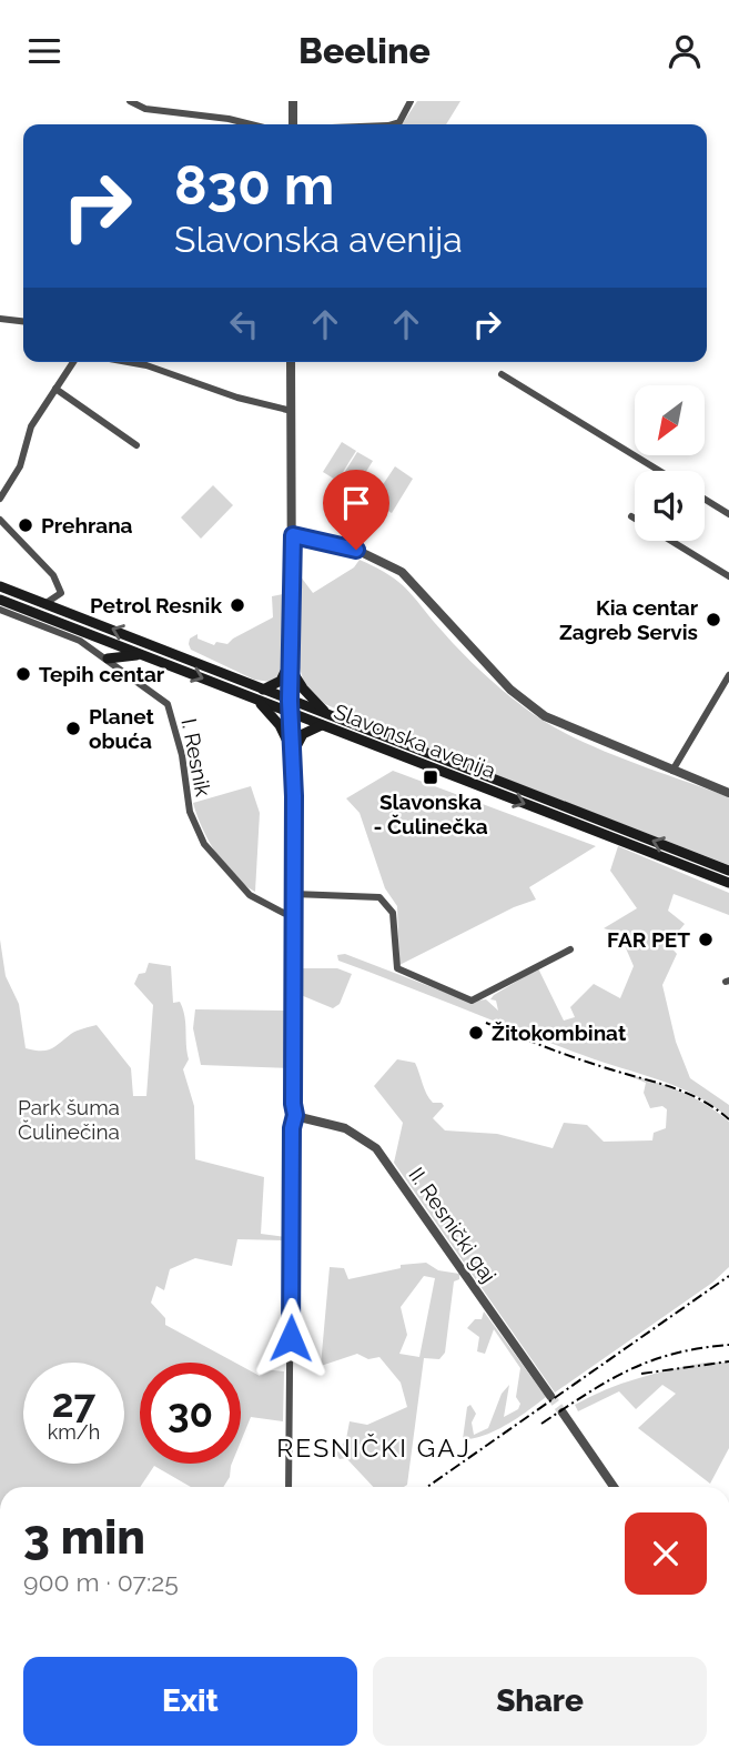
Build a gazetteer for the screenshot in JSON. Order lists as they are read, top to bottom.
{
  "streets": {
    "main road": ["Slavonska avenija"],
    "street": ["I. Resnik", "II. Resnički gaj"]
  },
  "districts": ["RESNIČKI GAJ"],
  "parks": ["Park šuma Čulinečina"],
  "places": {
    "other": [
      "Prehrana",
      "Petrol Resnik",
      "Kia centar Zagreb Servis",
      "Tepih centar",
      "Planet obuća",
      "FAR PET",
      "Žitokombinat"
    ],
    "transit": ["Slavonska - Čulinečka"]
  },
  "north": "bottom left",
  "page": {
    "header": "Beeline",
    "turn": ["830 m", "Slavonska avenija"],
    "speed": "27 km/h",
    "limit": "30",
    "heading": ["3 min", "900 m · 07:25"],
    "buttons": ["Exit", "Share"]
  }
}
